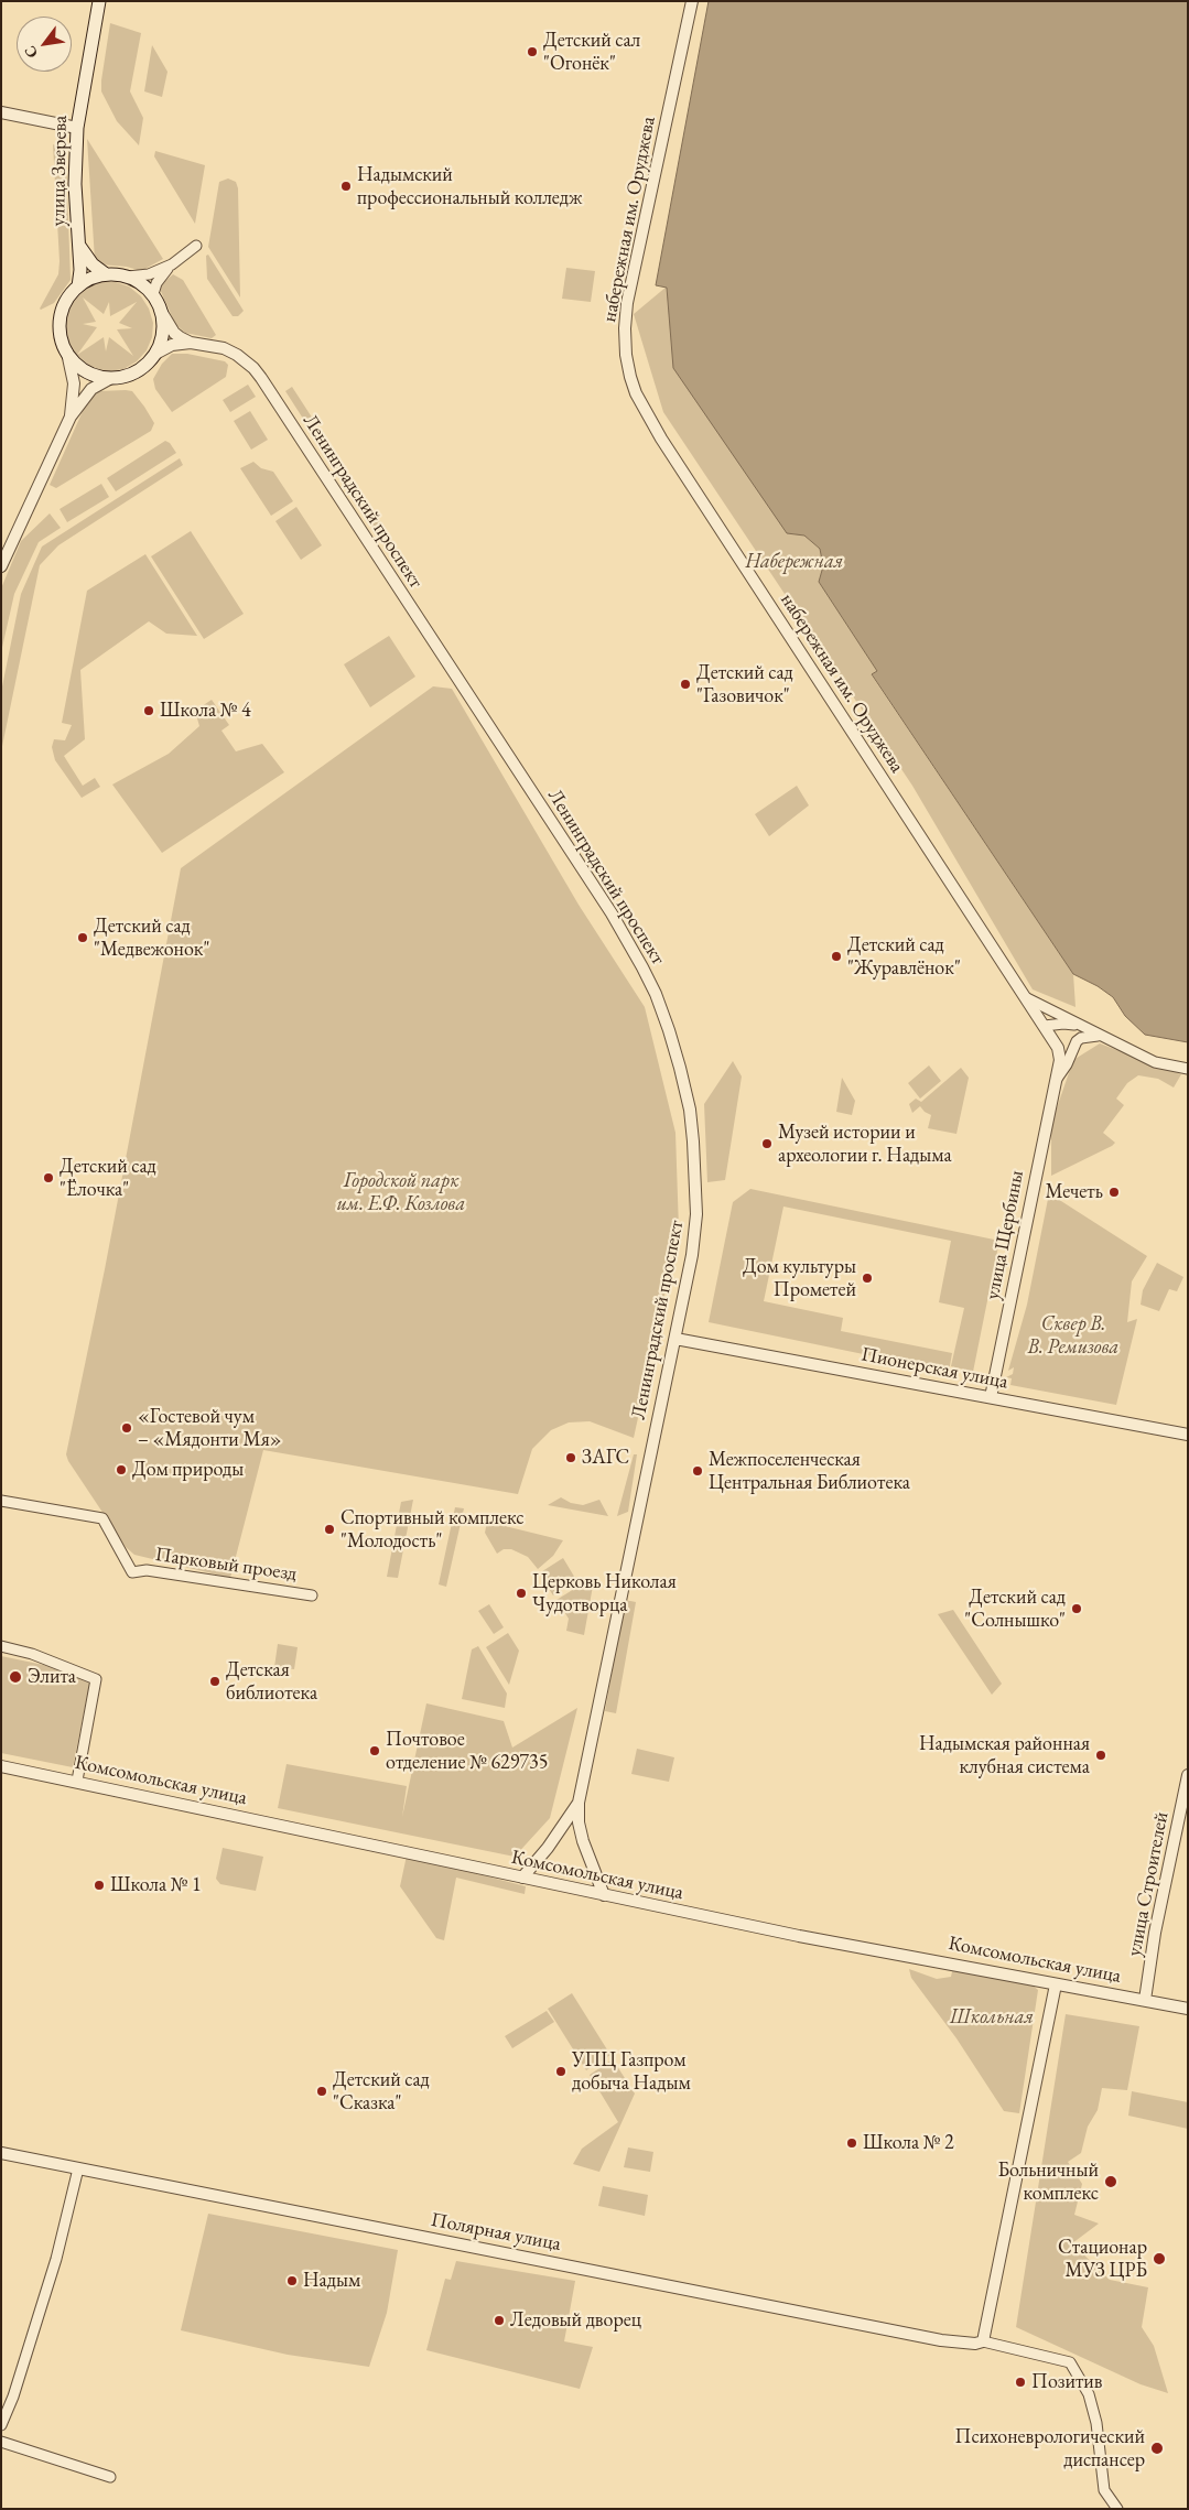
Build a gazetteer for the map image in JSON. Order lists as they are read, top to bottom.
{
  "streets": {
    "main road": ["улица Зверева"],
    "street": [
      "набережная им. Оруджева",
      "Ленинградский проспект",
      "улица Щербины",
      "Пионерская улица",
      "Парковый проезд",
      "Комсомольская улица",
      "улица Строителей",
      "Полярная улица"
    ]
  },
  "crossings": [
    ["набережная им. Оруджева", "улица Щербины"],
    ["Ленинградский проспект", "Пионерская улица"],
    ["улица Щербины", "Пионерская улица"],
    ["Комсомольская улица", "улица Строителей"]
  ],
  "parks": [
    "Набережная",
    "Городской парк им. Е.Ф. Козлова",
    "Сквер В. В. Ремизова",
    "Школьная"
  ],
  "places": [
    "Детский сал \"Огонёк\"",
    "Надымский профессиональный колледж",
    "Детский сад \"Газовичок\"",
    "Школа № 4",
    "Детский сад \"Медвежонок\"",
    "Детский сад \"Журавлёнок\"",
    "Музей истории и археологии г. Надыма",
    "Детский сад \"Ёлочка\"",
    "Мечеть",
    "Дом культуры Прометей",
    "«Гостевой чум – «Мядонти Мя»",
    "ЗАГС",
    "Дом природы",
    "Межпоселенческая Центральная Библиотека",
    "Спортивный комплекс \"Молодость\"",
    "Церковь Николая Чудотворца",
    "Детский сад \"Солнышко\"",
    "Элита",
    "Детская библиотека",
    "Почтовое отделение № 629735",
    "Надымская районная клубная система",
    "Школа № 1",
    "УПЦ Газпром добыча Надым",
    "Детский сад \"Сказка\"",
    "Школа № 2",
    "Больничный комплекс",
    "Стационар МУЗ ЦРБ",
    "Надым",
    "Ледовый дворец",
    "Позитив",
    "Психоневрологический диспансер"
  ],
  "north": "bottom left"
}
